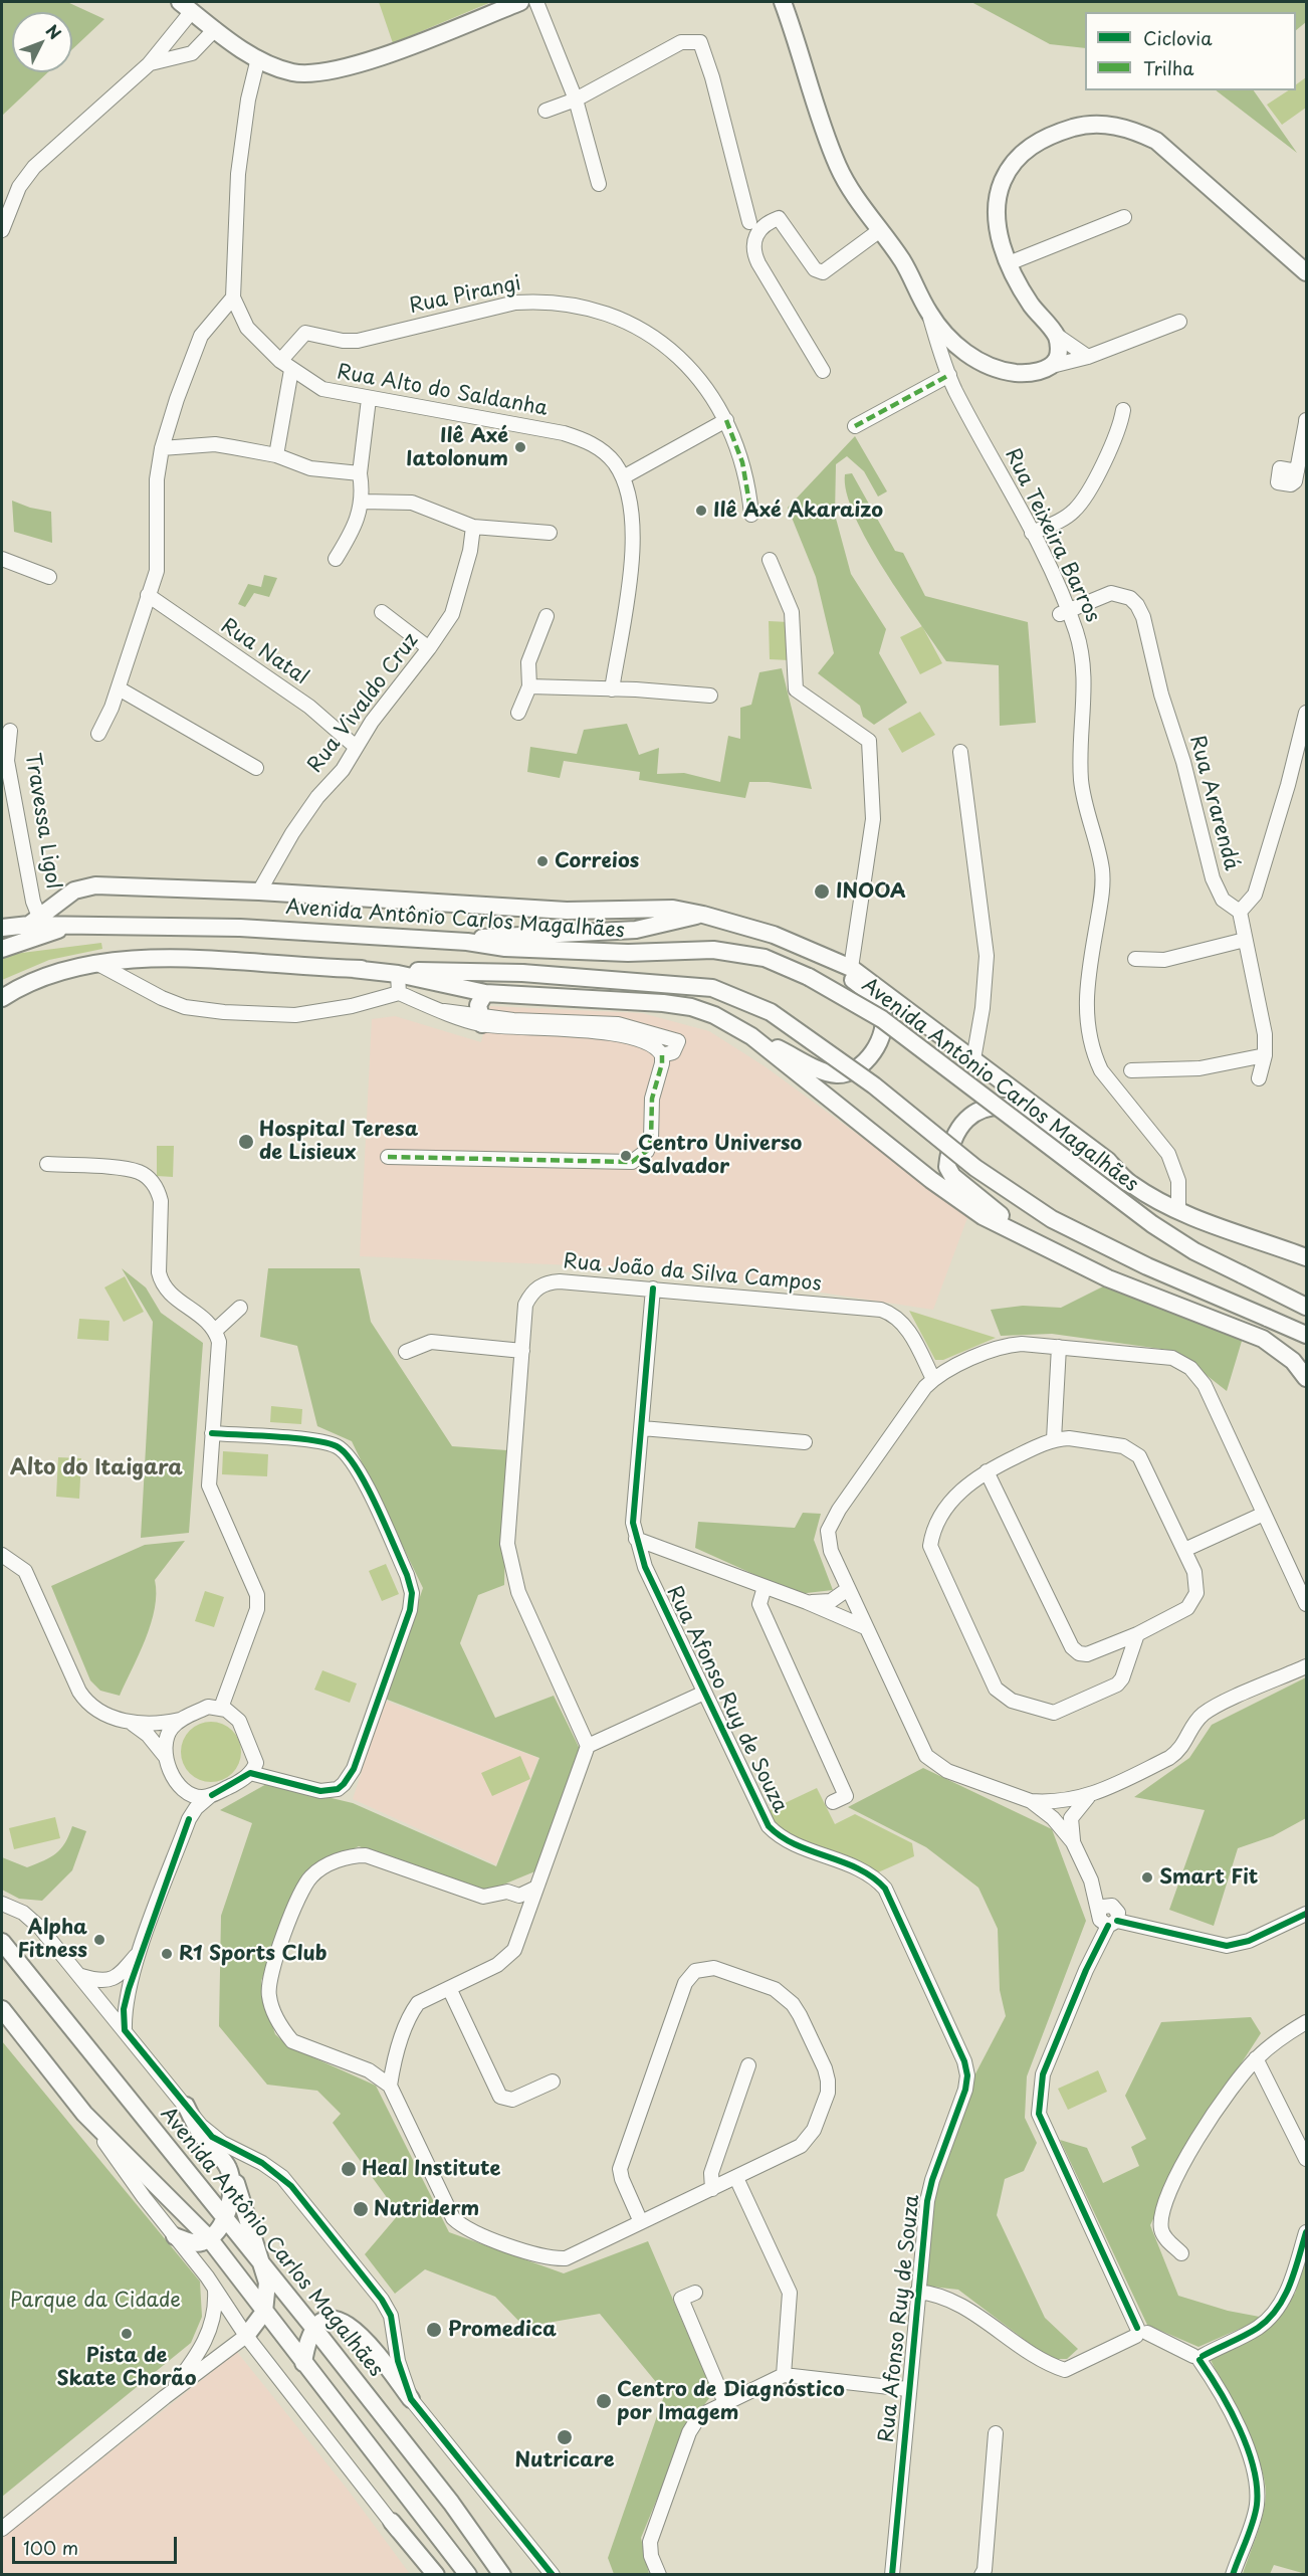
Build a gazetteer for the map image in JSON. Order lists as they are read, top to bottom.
{
  "streets": {
    "main road": ["Rua Teixeira Barros", "Travessa Ligol", "Avenida Antônio Carlos Magalhães"],
    "street": [
      "Rua Pirangi",
      "Rua Alto do Saldanha",
      "Rua Natal",
      "Rua Vivaldo Cruz",
      "Rua Ararendá",
      "Rua João da Silva Campos",
      "Rua Afonso Ruy de Souza"
    ]
  },
  "crossings": [
    ["Rua Pirangi", "Rua Alto do Saldanha"],
    ["Rua Teixeira Barros", "Rua Ararendá"],
    ["Rua Teixeira Barros", "Avenida Antônio Carlos Magalhães"],
    ["Rua Natal", "Rua Vivaldo Cruz"],
    ["Rua Vivaldo Cruz", "Avenida Antônio Carlos Magalhães"],
    ["Travessa Ligol", "Avenida Antônio Carlos Magalhães"],
    ["Rua João da Silva Campos", "Rua Afonso Ruy de Souza"]
  ],
  "districts": ["Alto do Itaigara"],
  "parks": ["Parque da Cidade"],
  "places": [
    "Ilê Axé Iatolonum",
    "Ilê Axé Akaraizo",
    "Correios",
    "INOOA",
    "Hospital Teresa de Lisieux",
    "Centro Universo Salvador",
    "Smart Fit",
    "Alpha Fitness",
    "R1 Sports Club",
    "Heal Institute",
    "Nutriderm",
    "Promedica",
    "Pista de Skate Chorão",
    "Centro de Diagnóstico por Imagem",
    "Nutricare"
  ],
  "legend": ["Ciclovia", "Trilha"],
  "scale_bar": "100 m",
  "north": "top right"
}
